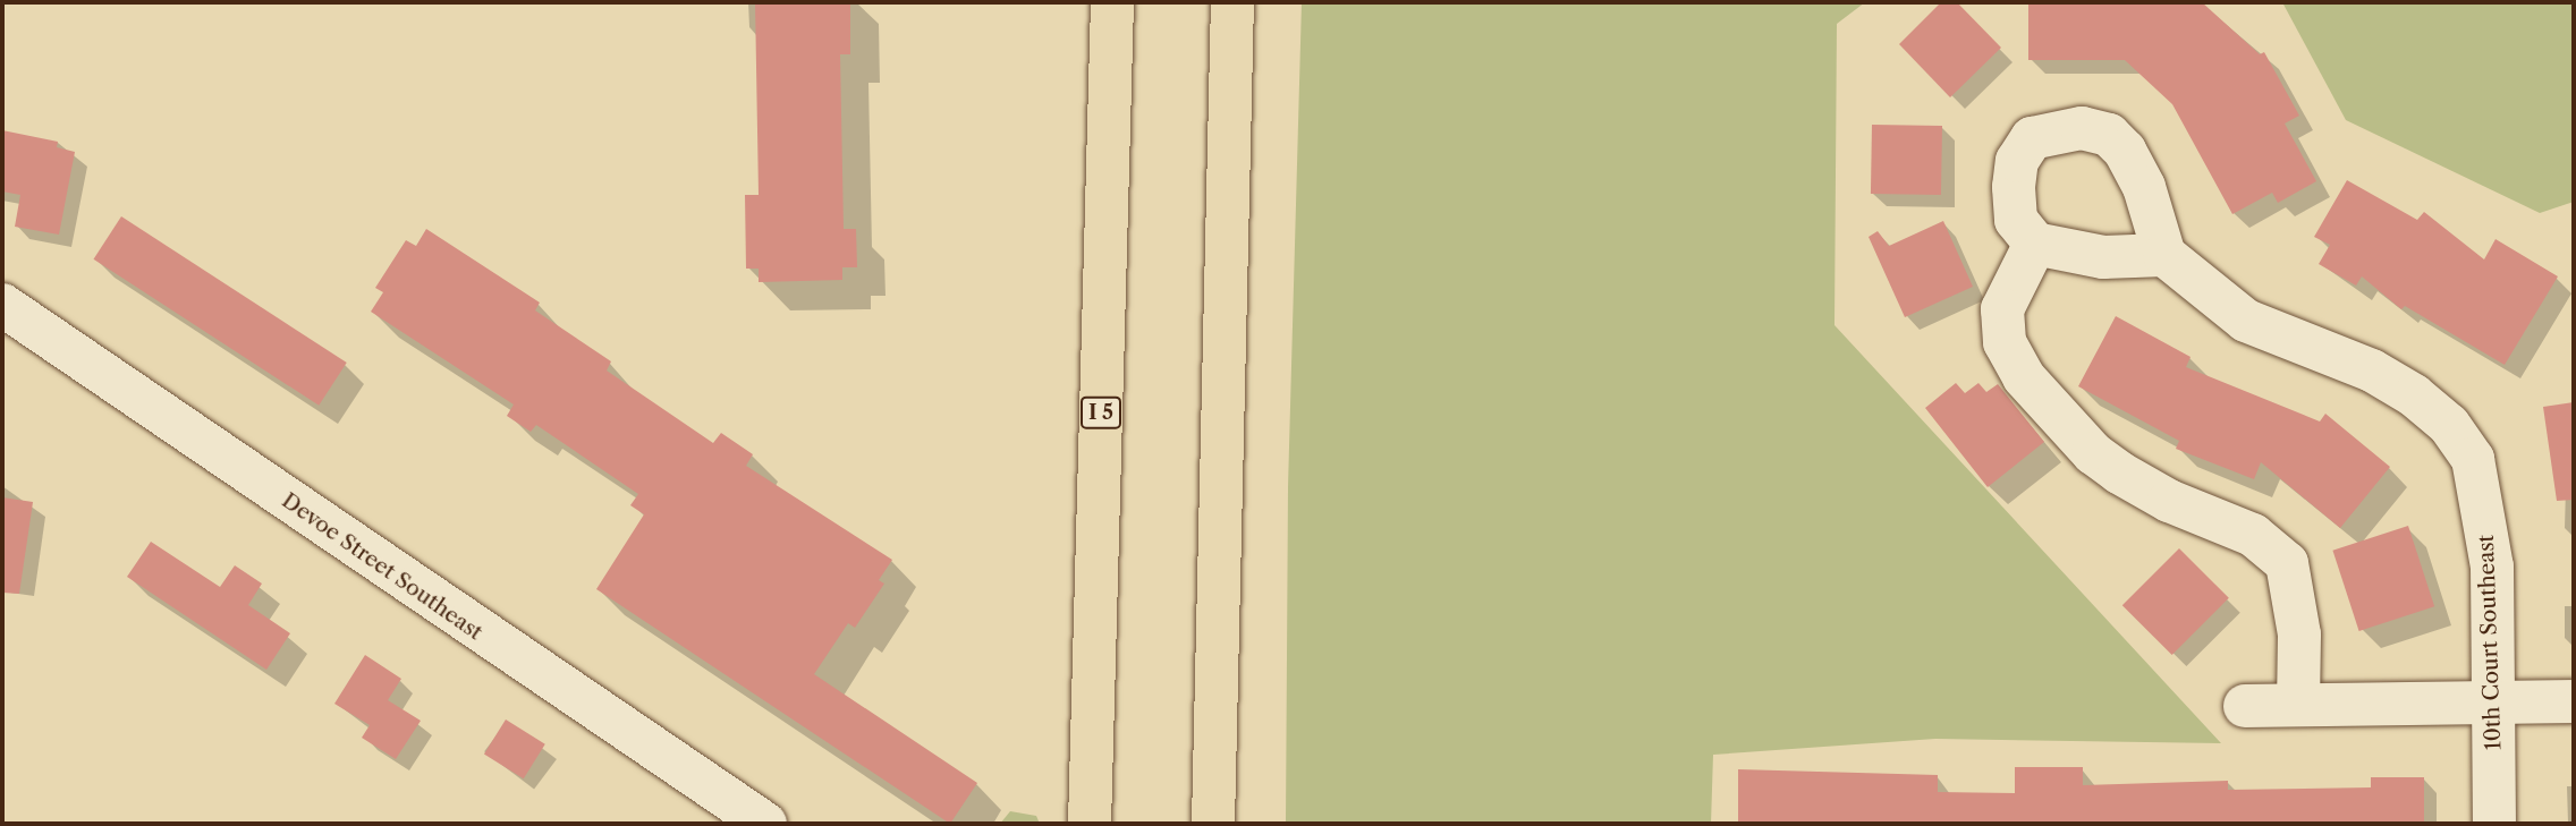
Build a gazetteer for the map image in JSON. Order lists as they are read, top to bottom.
{
  "streets": {
    "highway": ["I 5"],
    "street": ["Devoe Street Southeast", "10th Court Southeast"]
  }
}
